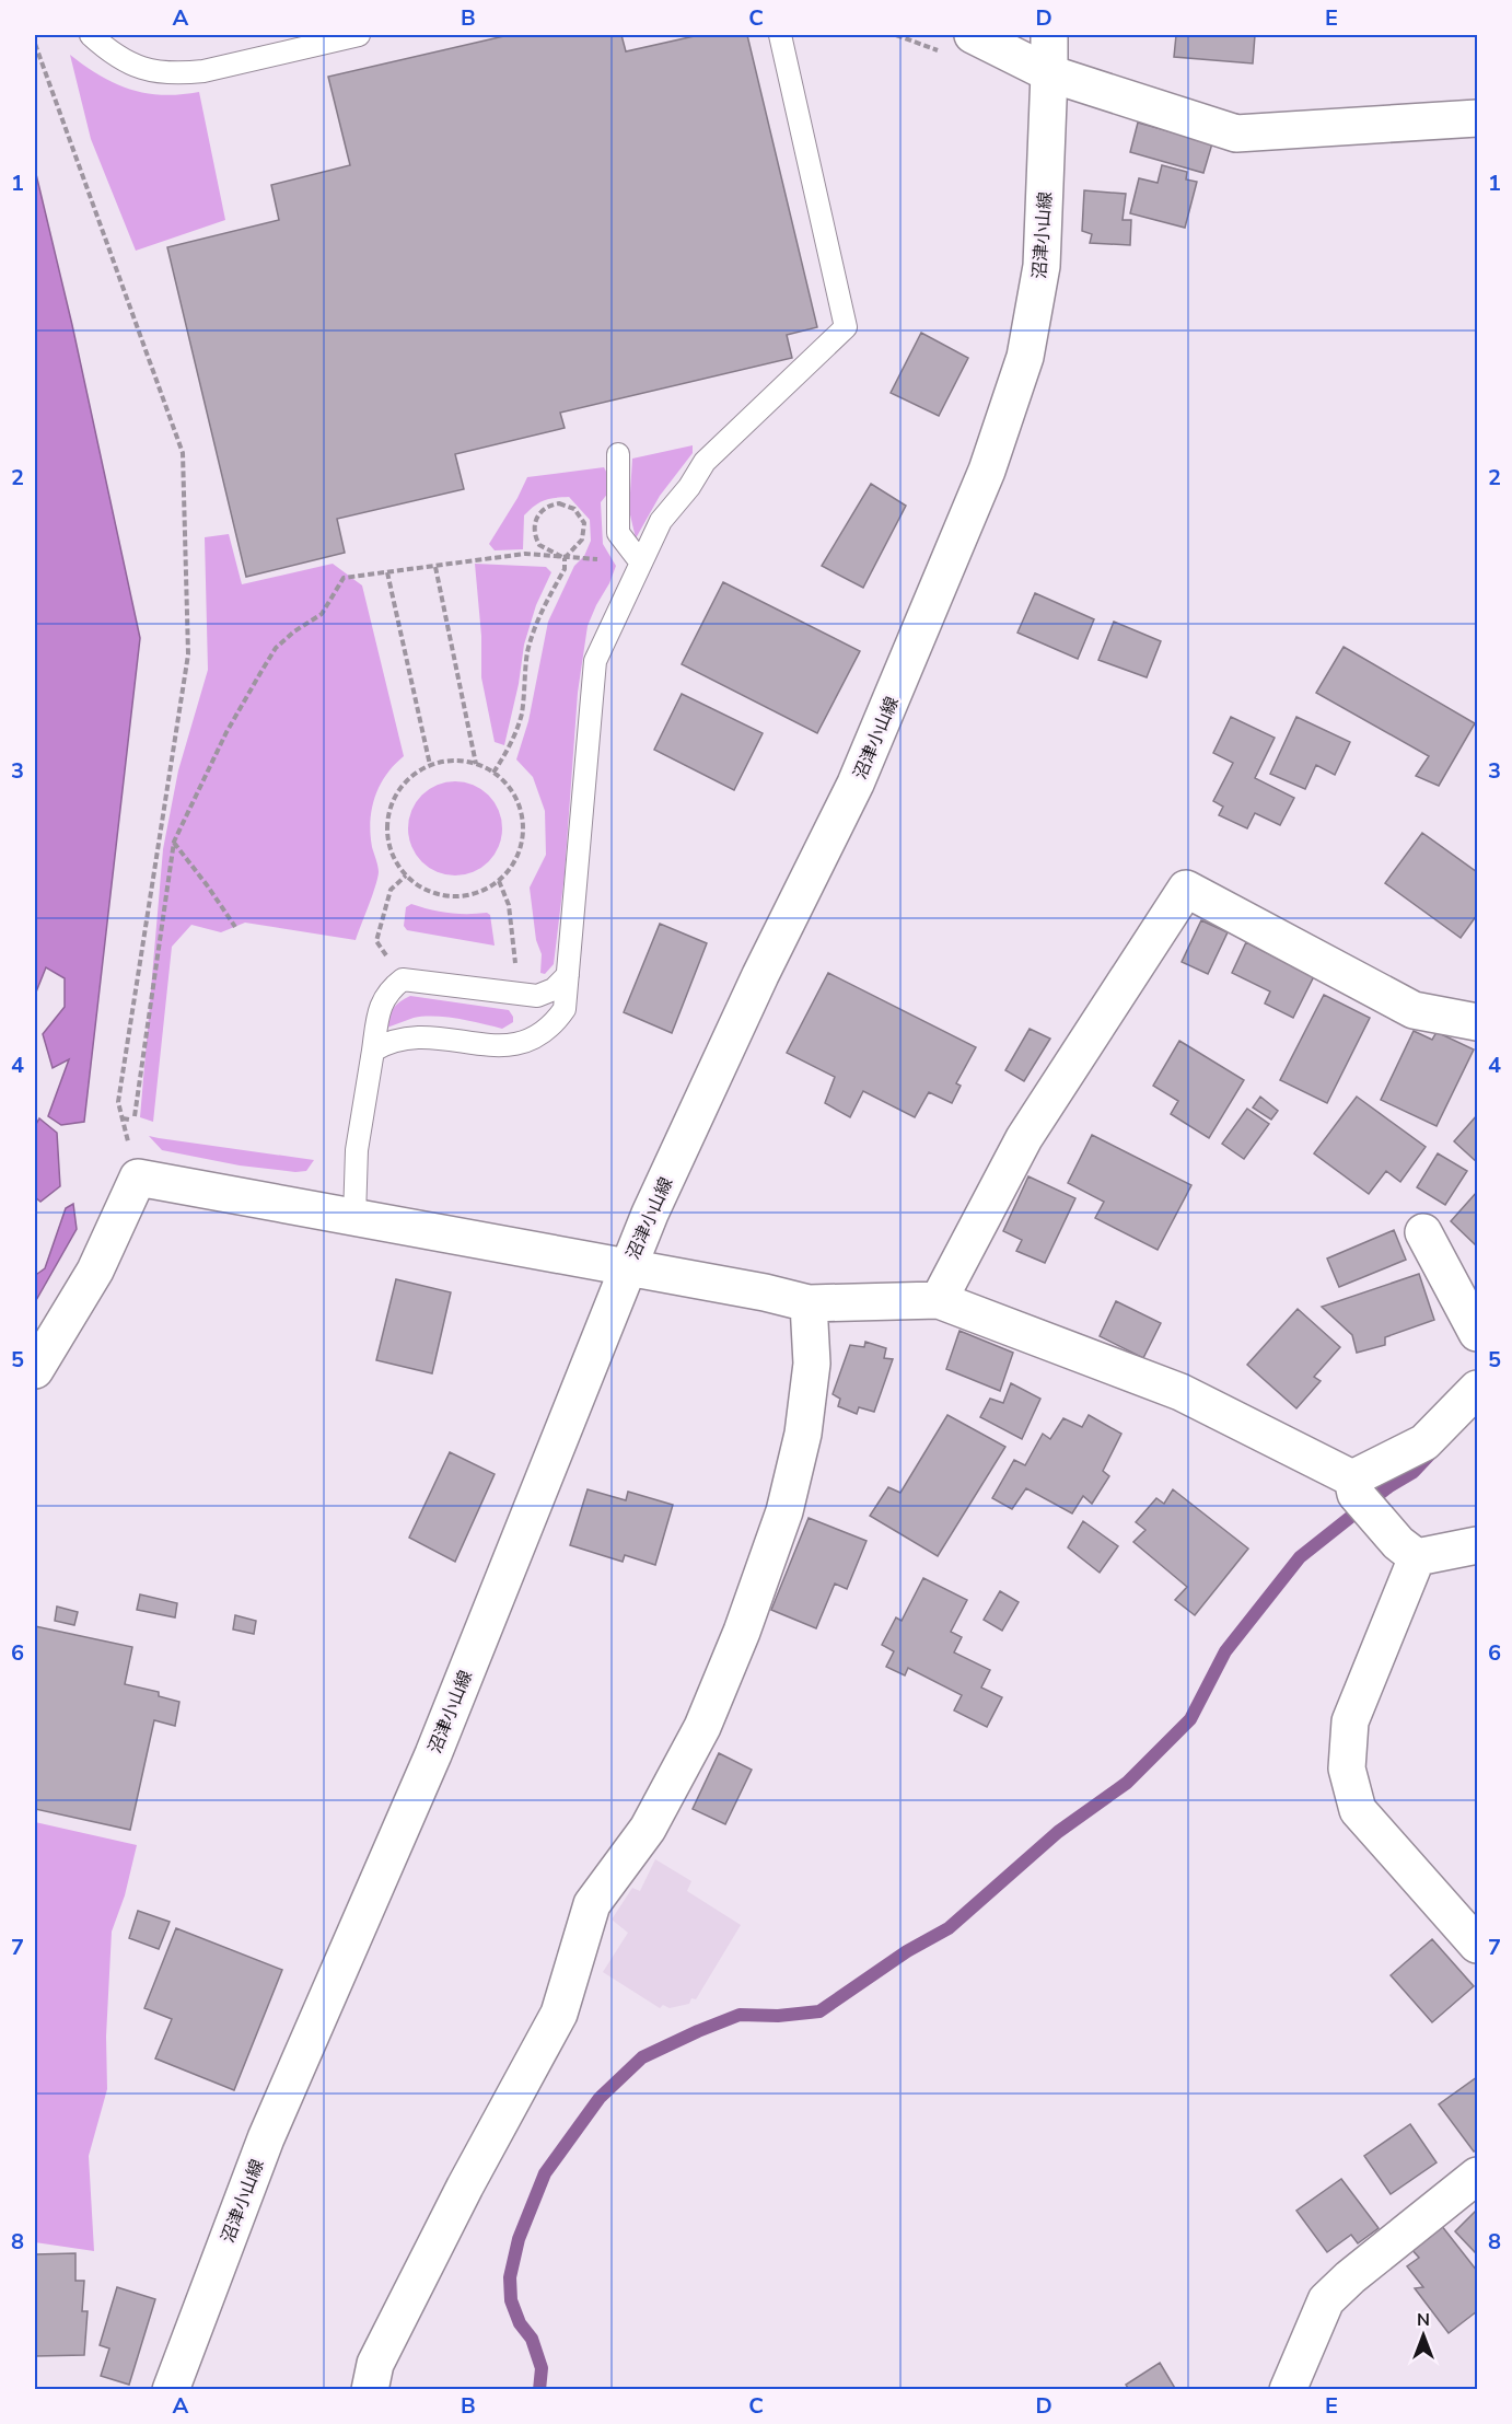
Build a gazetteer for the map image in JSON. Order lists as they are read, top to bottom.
{
  "streets": {
    "street": ["沼津小山線"]
  },
  "north": "top",
  "grid": {
    "columns": [
      "A",
      "B",
      "C",
      "D",
      "E"
    ],
    "rows": [
      "1",
      "2",
      "3",
      "4",
      "5",
      "6",
      "7",
      "8"
    ]
  }
}
